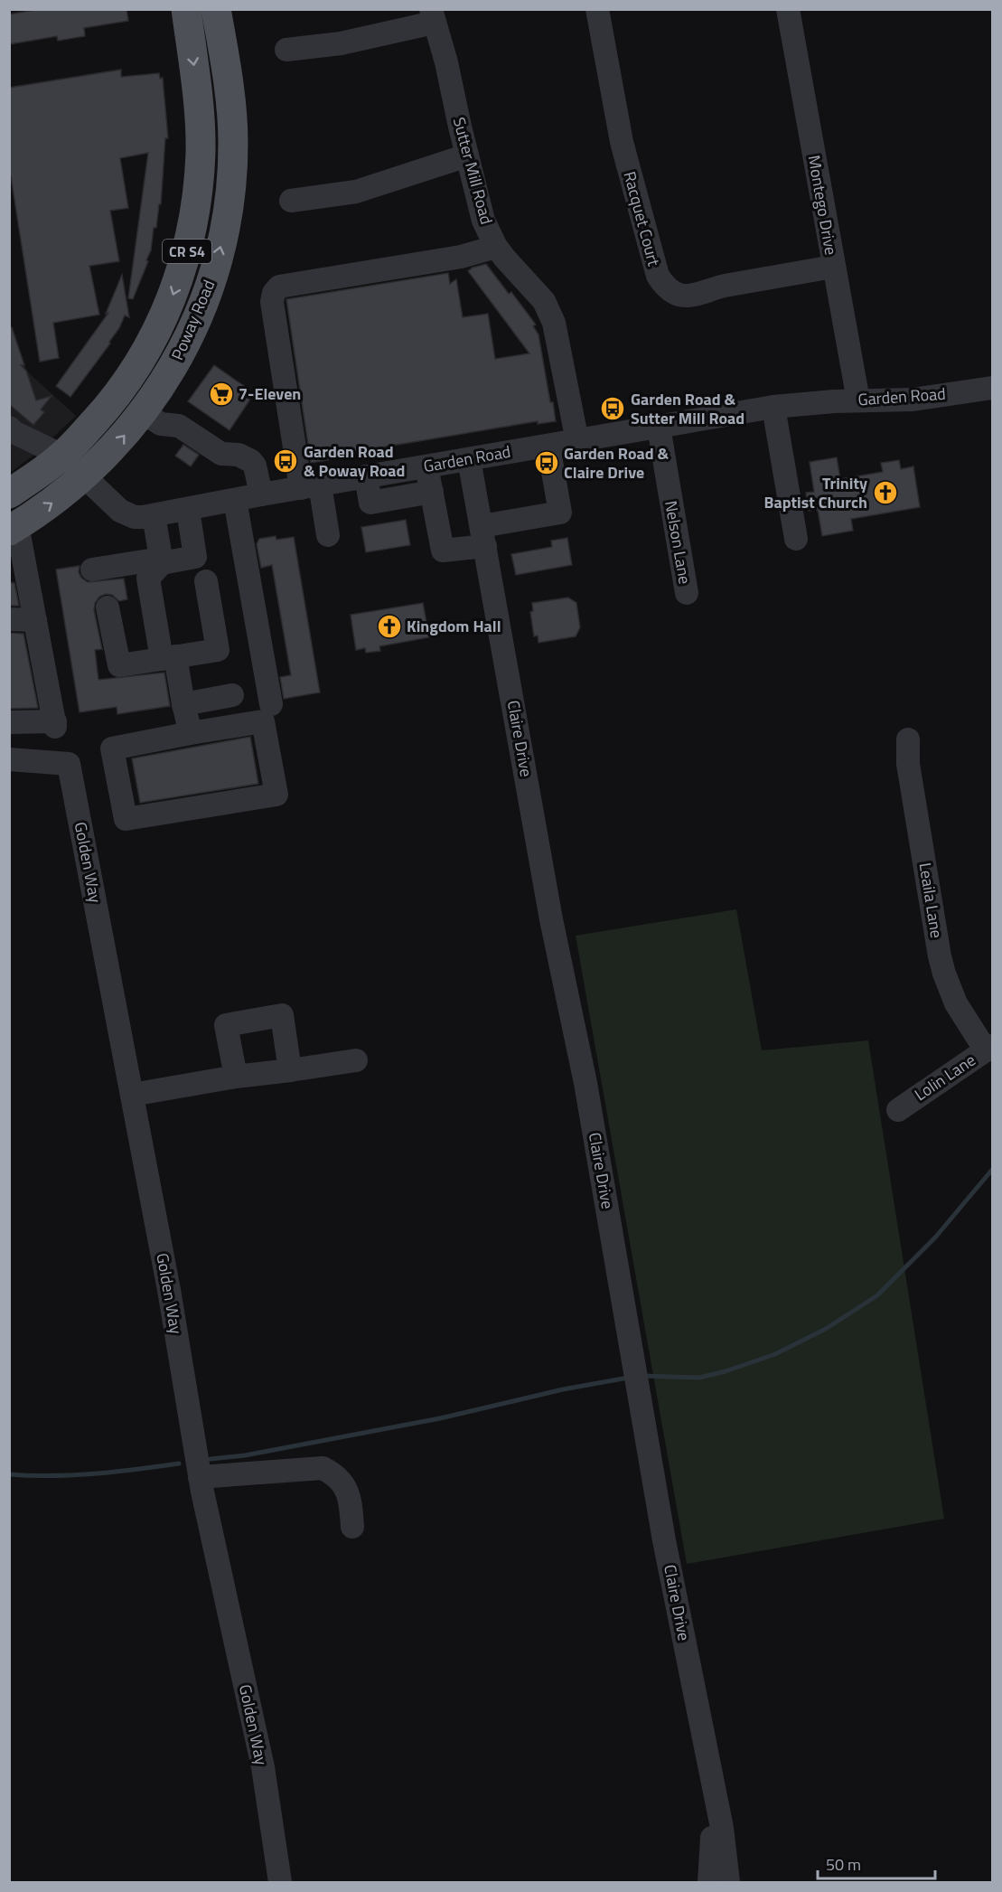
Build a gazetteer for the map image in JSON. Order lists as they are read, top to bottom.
{
  "streets": {
    "main road": ["CR S4", "Poway Road"],
    "street": [
      "Sutter Mill Road",
      "Montego Drive",
      "Racquet Court",
      "Garden Road",
      "Nelson Lane",
      "Claire Drive",
      "Golden Way",
      "Leaila Lane",
      "Lolin Lane"
    ]
  },
  "crossings": [
    ["Sutter Mill Road", "Garden Road"],
    ["Montego Drive", "Racquet Court"],
    ["Montego Drive", "Garden Road"],
    ["Poway Road", "Garden Road"],
    ["Garden Road", "Nelson Lane"],
    ["Garden Road", "Claire Drive"],
    ["Leaila Lane", "Lolin Lane"]
  ],
  "places": {
    "supermarket": ["7-Eleven"],
    "bus stop": ["Garden Road & Sutter Mill Road", "Garden Road & Poway Road", "Garden Road & Claire Drive"],
    "church": ["Trinity Baptist Church", "Kingdom Hall"]
  },
  "scale_bar": "50 m"
}
